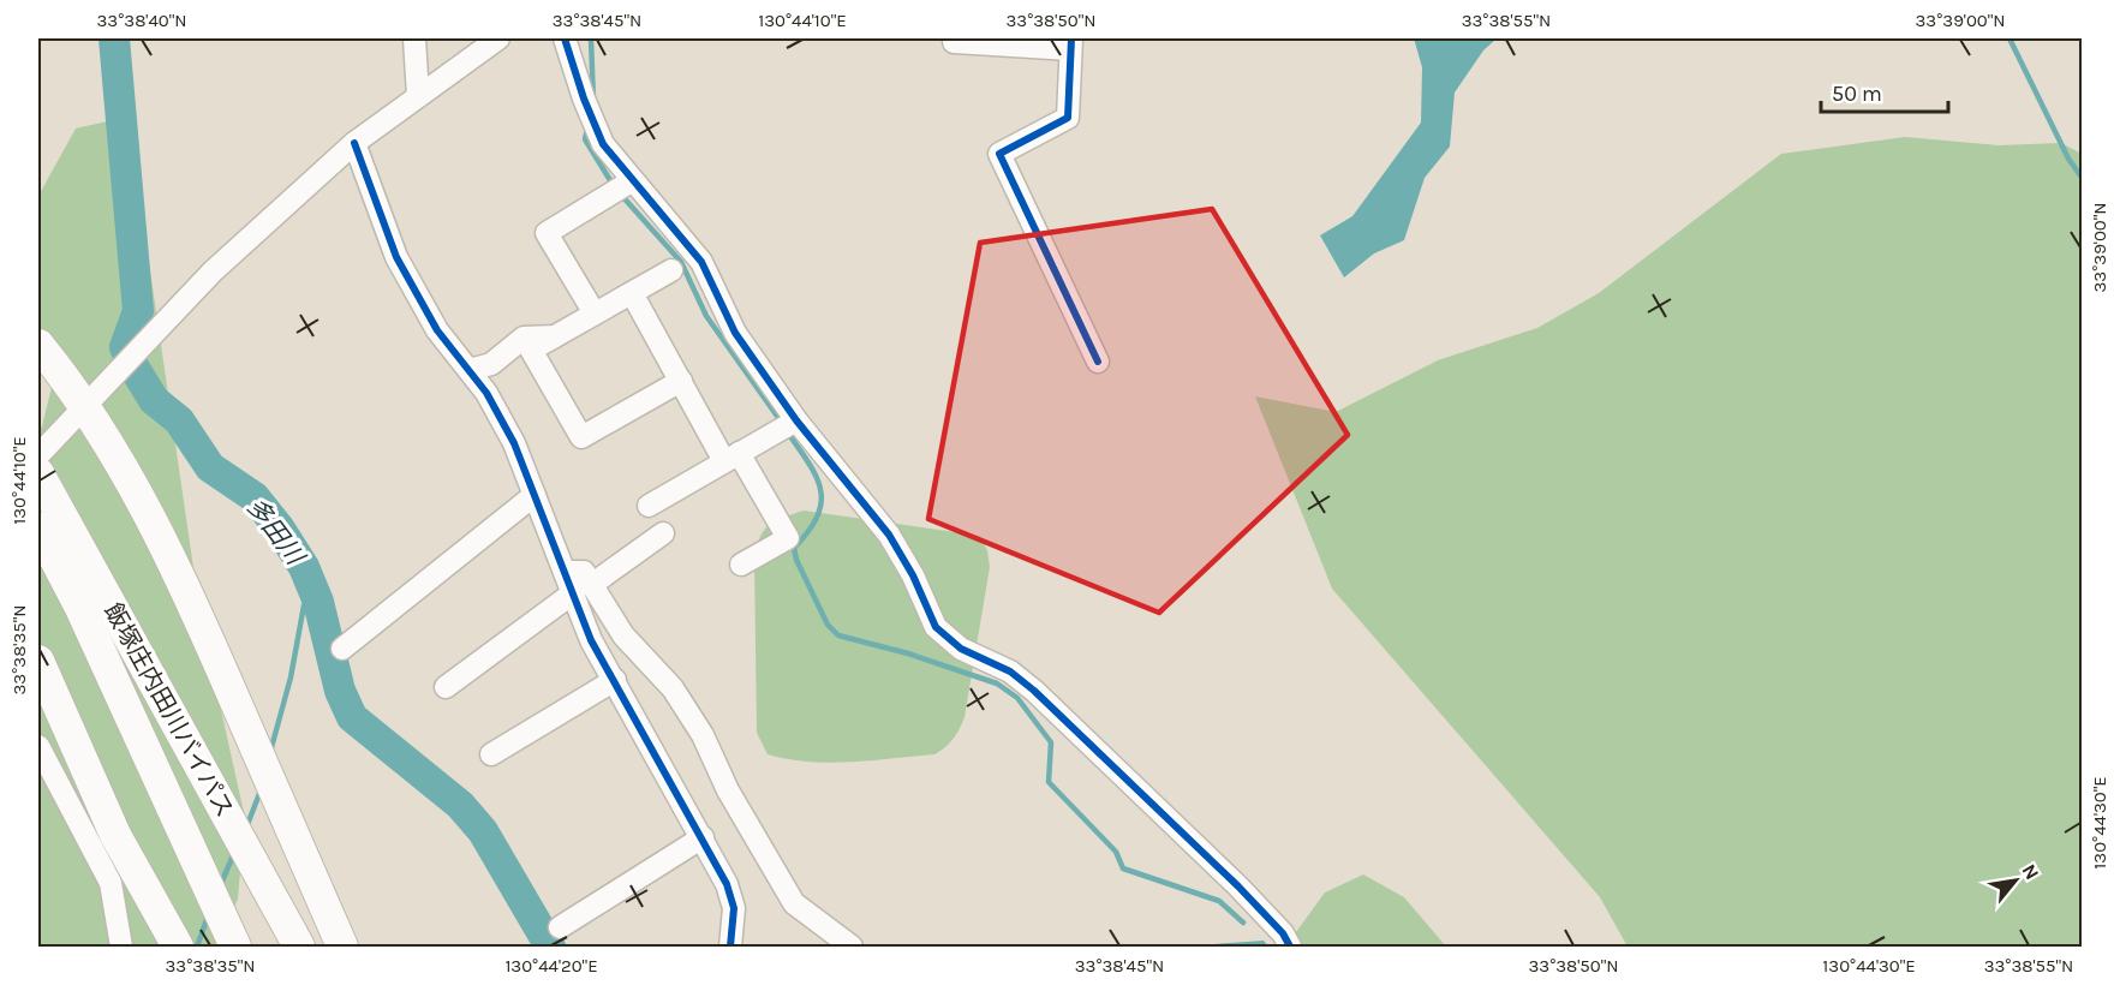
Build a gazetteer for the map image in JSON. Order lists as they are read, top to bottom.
{
  "streets": {
    "highway": ["飯塚庄内田川バイパス"]
  },
  "water": ["多田川"],
  "scale_bar": "50 m",
  "north": "top right",
  "coordinates": [
    "33°38'40\"N",
    "33°38'45\"N",
    "130°44'10\"E",
    "33°38'50\"N",
    "33°38'55\"N",
    "33°39'00\"N",
    "33°38'35\"N",
    "130°44'30\"E",
    "130°44'20\"E"
  ]
}
